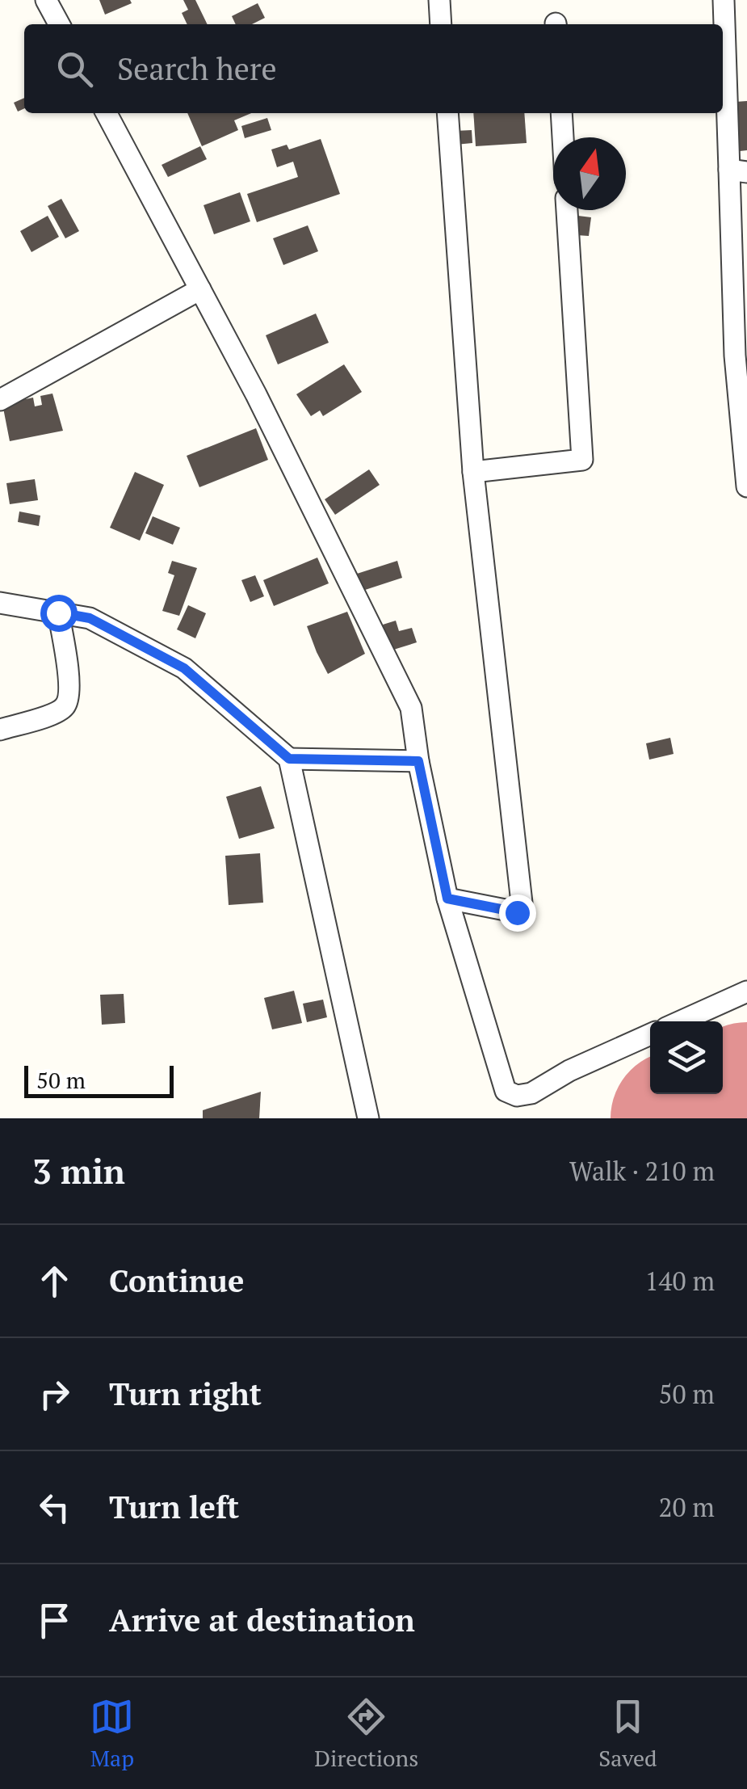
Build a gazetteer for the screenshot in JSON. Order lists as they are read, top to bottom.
{
  "scale_bar": "50 m",
  "north": "top",
  "page": {
    "search": "Search here",
    "scale": "50 m",
    "heading": ["3 min", "Walk · 210 m"],
    "list": [
      ["Continue", "140 m"],
      ["Turn right", "50 m"],
      ["Turn left", "20 m"],
      "Arrive at destination"
    ],
    "nav": ["Map", "Directions", "Saved"]
  }
}
